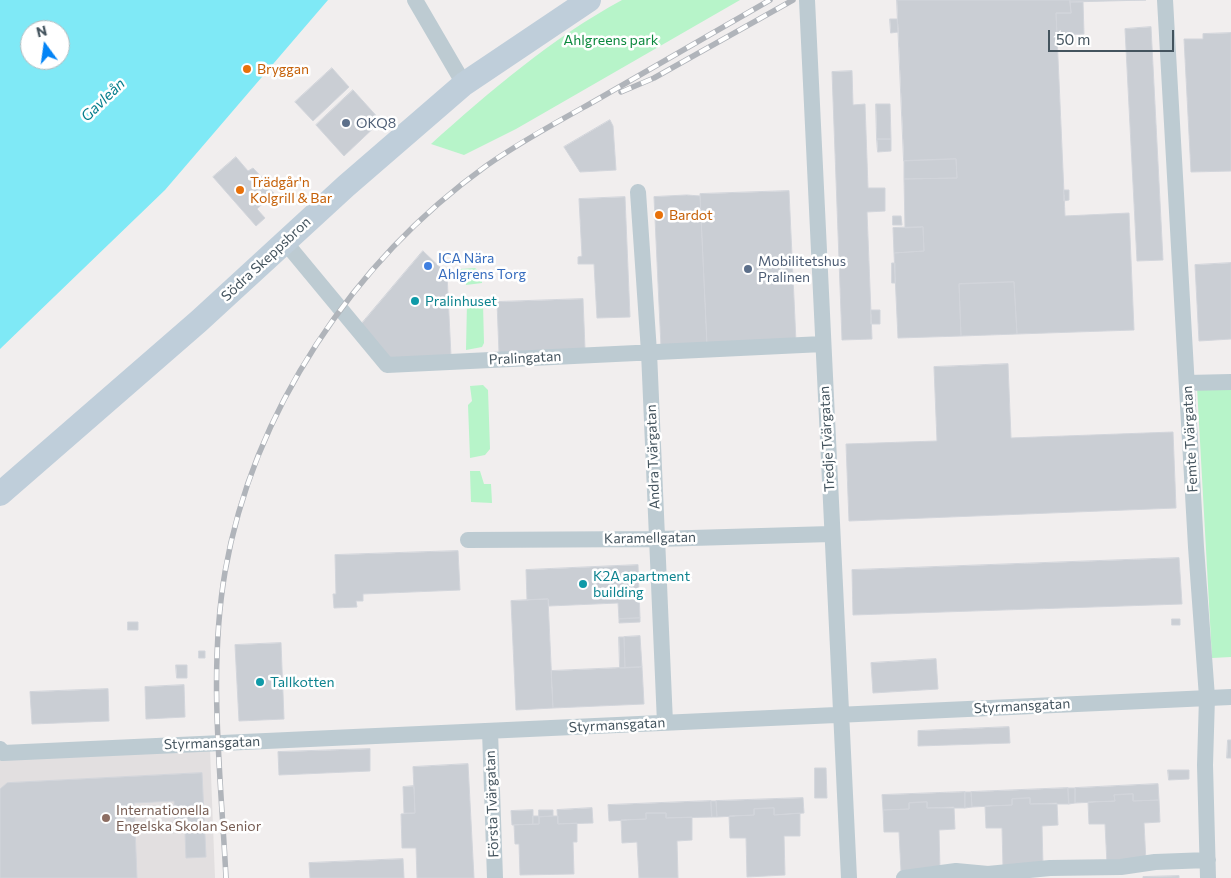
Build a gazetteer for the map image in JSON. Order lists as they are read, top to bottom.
{
  "streets": {
    "street": [
      "Södra Skeppsbron",
      "Pralingatan",
      "Tredje Tvärgatan",
      "Femte Tvärgatan",
      "Andra Tvärgatan",
      "Karamellgatan",
      "Styrmansgatan",
      "Första Tvärgatan"
    ]
  },
  "crossings": [
    ["Södra Skeppsbron", "Pralingatan"],
    ["Pralingatan", "Tredje Tvärgatan"],
    ["Pralingatan", "Andra Tvärgatan"],
    ["Tredje Tvärgatan", "Karamellgatan"],
    ["Tredje Tvärgatan", "Styrmansgatan"],
    ["Femte Tvärgatan", "Styrmansgatan"],
    ["Andra Tvärgatan", "Karamellgatan"],
    ["Andra Tvärgatan", "Styrmansgatan"],
    ["Styrmansgatan", "Första Tvärgatan"]
  ],
  "water": ["Gavleån"],
  "parks": ["Ahlgreens park"],
  "places": [
    "Bryggan",
    "OKQ8",
    "Trädgår'n Kolgrill & Bar",
    "Bardot",
    "ICA Nära Ahlgrens Torg",
    "Mobilitetshus Pralinen",
    "Pralinhuset",
    "K2A apartment building",
    "Tallkotten",
    "Internationella Engelska Skolan Senior"
  ],
  "scale_bar": "50 m",
  "north": "top"
}
